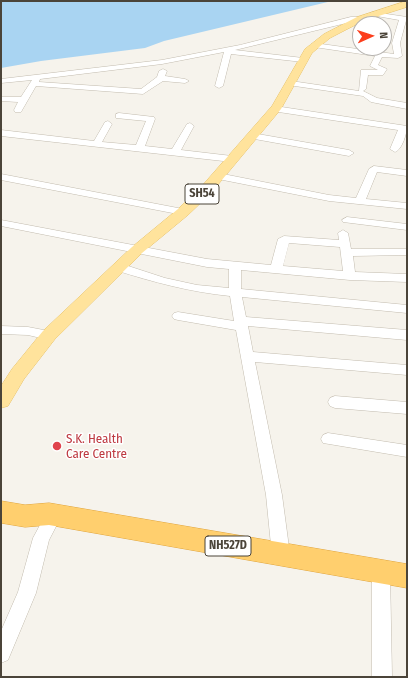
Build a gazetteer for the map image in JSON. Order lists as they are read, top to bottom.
{
  "streets": {
    "highway": ["NH527D"],
    "main road": ["SH54"]
  },
  "places": ["S.K. Health Care Centre"],
  "north": "right"
}
